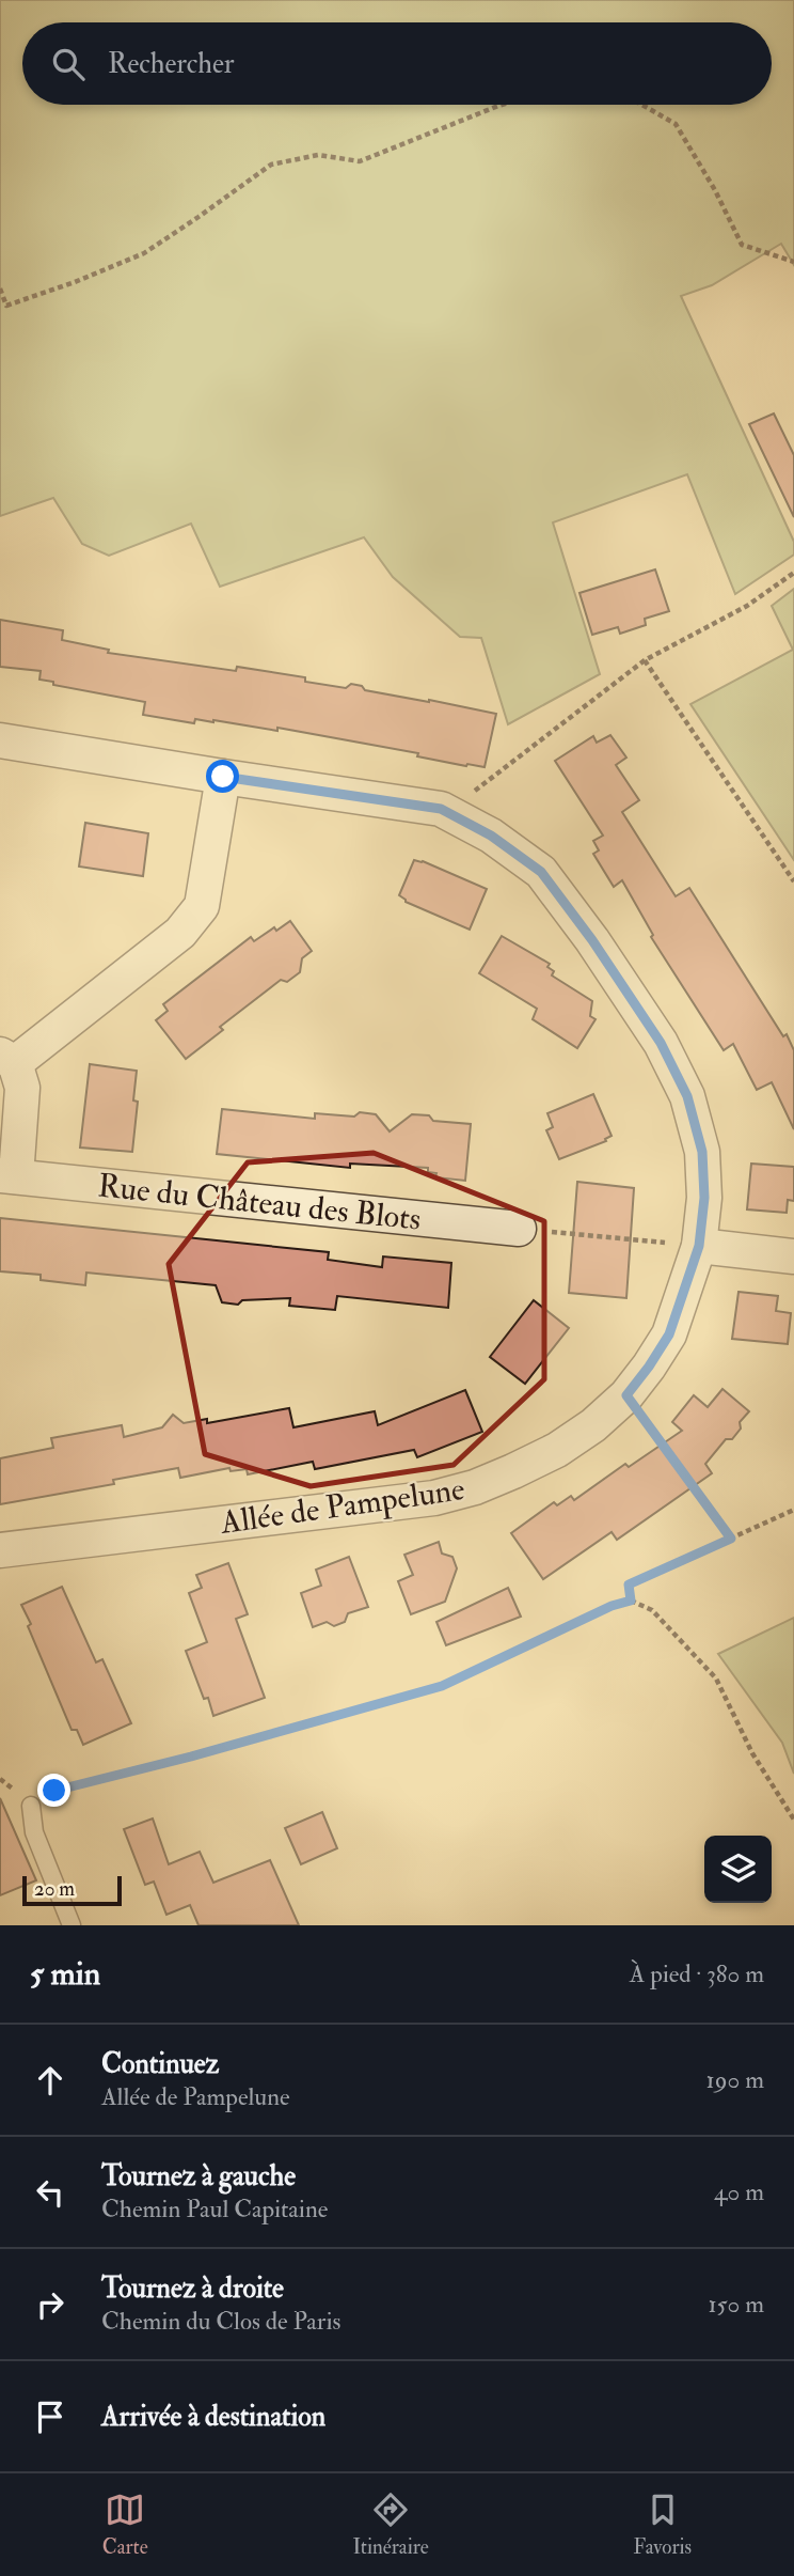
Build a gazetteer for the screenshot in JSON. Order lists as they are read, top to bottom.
{
  "streets": {
    "street": ["Rue du Château des Blots", "Allée de Pampelune"]
  },
  "scale_bar": "20 m",
  "page": {
    "search": "Rechercher",
    "scale": "20 m",
    "heading": ["5 min", "À pied · 380 m"],
    "list": [
      ["Continuez", "Allée de Pampelune", "190 m"],
      ["Tournez à gauche", "Chemin Paul Capitaine", "40 m"],
      ["Tournez à droite", "Chemin du Clos de Paris", "150 m"],
      "Arrivée à destination"
    ],
    "nav": ["Carte", "Itinéraire", "Favoris"]
  }
}
